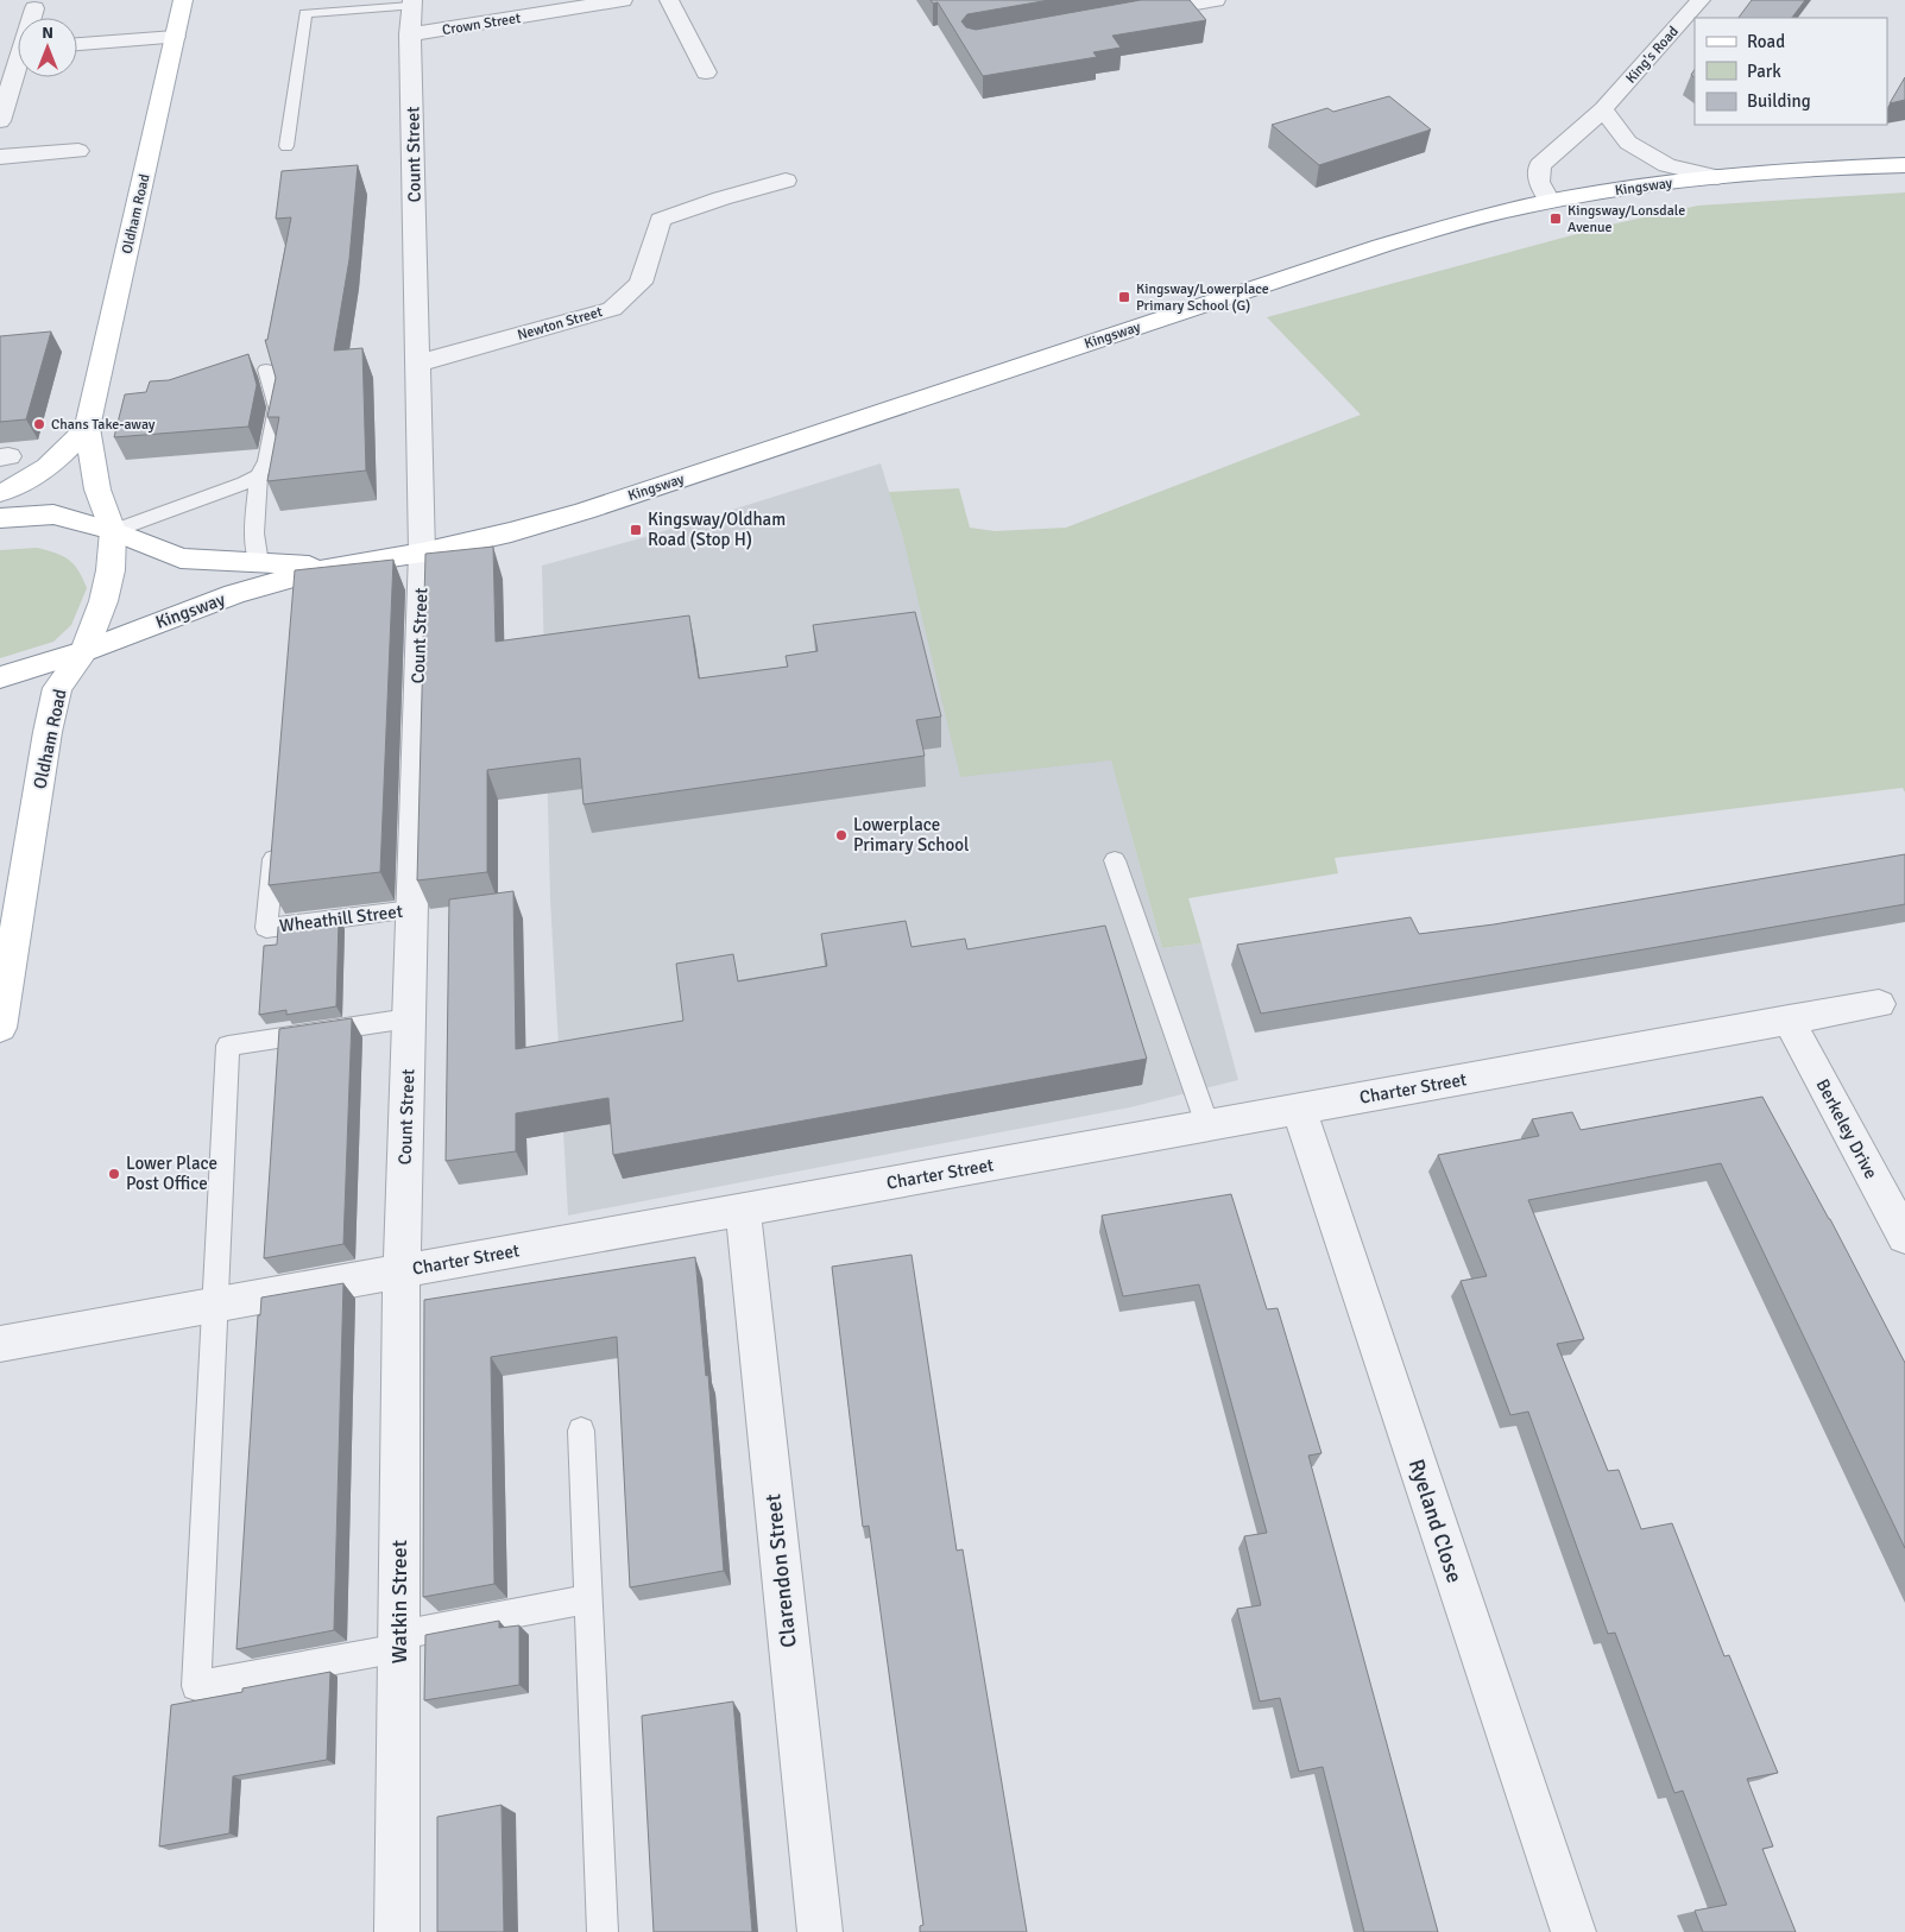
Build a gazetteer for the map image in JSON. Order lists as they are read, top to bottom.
{
  "streets": {
    "main road": ["Kingsway", "Oldham Road"],
    "street": [
      "Crown Street",
      "King's Road",
      "Count Street",
      "Newton Street",
      "Charter Street",
      "Berkeley Drive",
      "Ryeland Close",
      "Clarendon Street",
      "Watkin Street"
    ],
    "lane": ["Wheathill Street"]
  },
  "crossings": [
    ["Crown Street", "Count Street"],
    ["King's Road", "Kingsway"],
    ["Count Street", "Kingsway"],
    ["Count Street", "Newton Street"],
    ["Count Street", "Wheathill Street"],
    ["Count Street", "Charter Street"],
    ["Count Street", "Watkin Street"],
    ["Kingsway", "Oldham Road"],
    ["Charter Street", "Berkeley Drive"],
    ["Charter Street", "Ryeland Close"],
    ["Charter Street", "Clarendon Street"],
    ["Charter Street", "Watkin Street"]
  ],
  "places": {
    "transit": ["Kingsway/Lonsdale Avenue", "Kingsway/Lowerplace Primary School (G)", "Kingsway/Oldham Road (Stop H)"],
    "other": ["Chans Take-away", "Lowerplace Primary School", "Lower Place Post Office"]
  },
  "legend": ["Road", "Park", "Building"],
  "north": "top"
}
